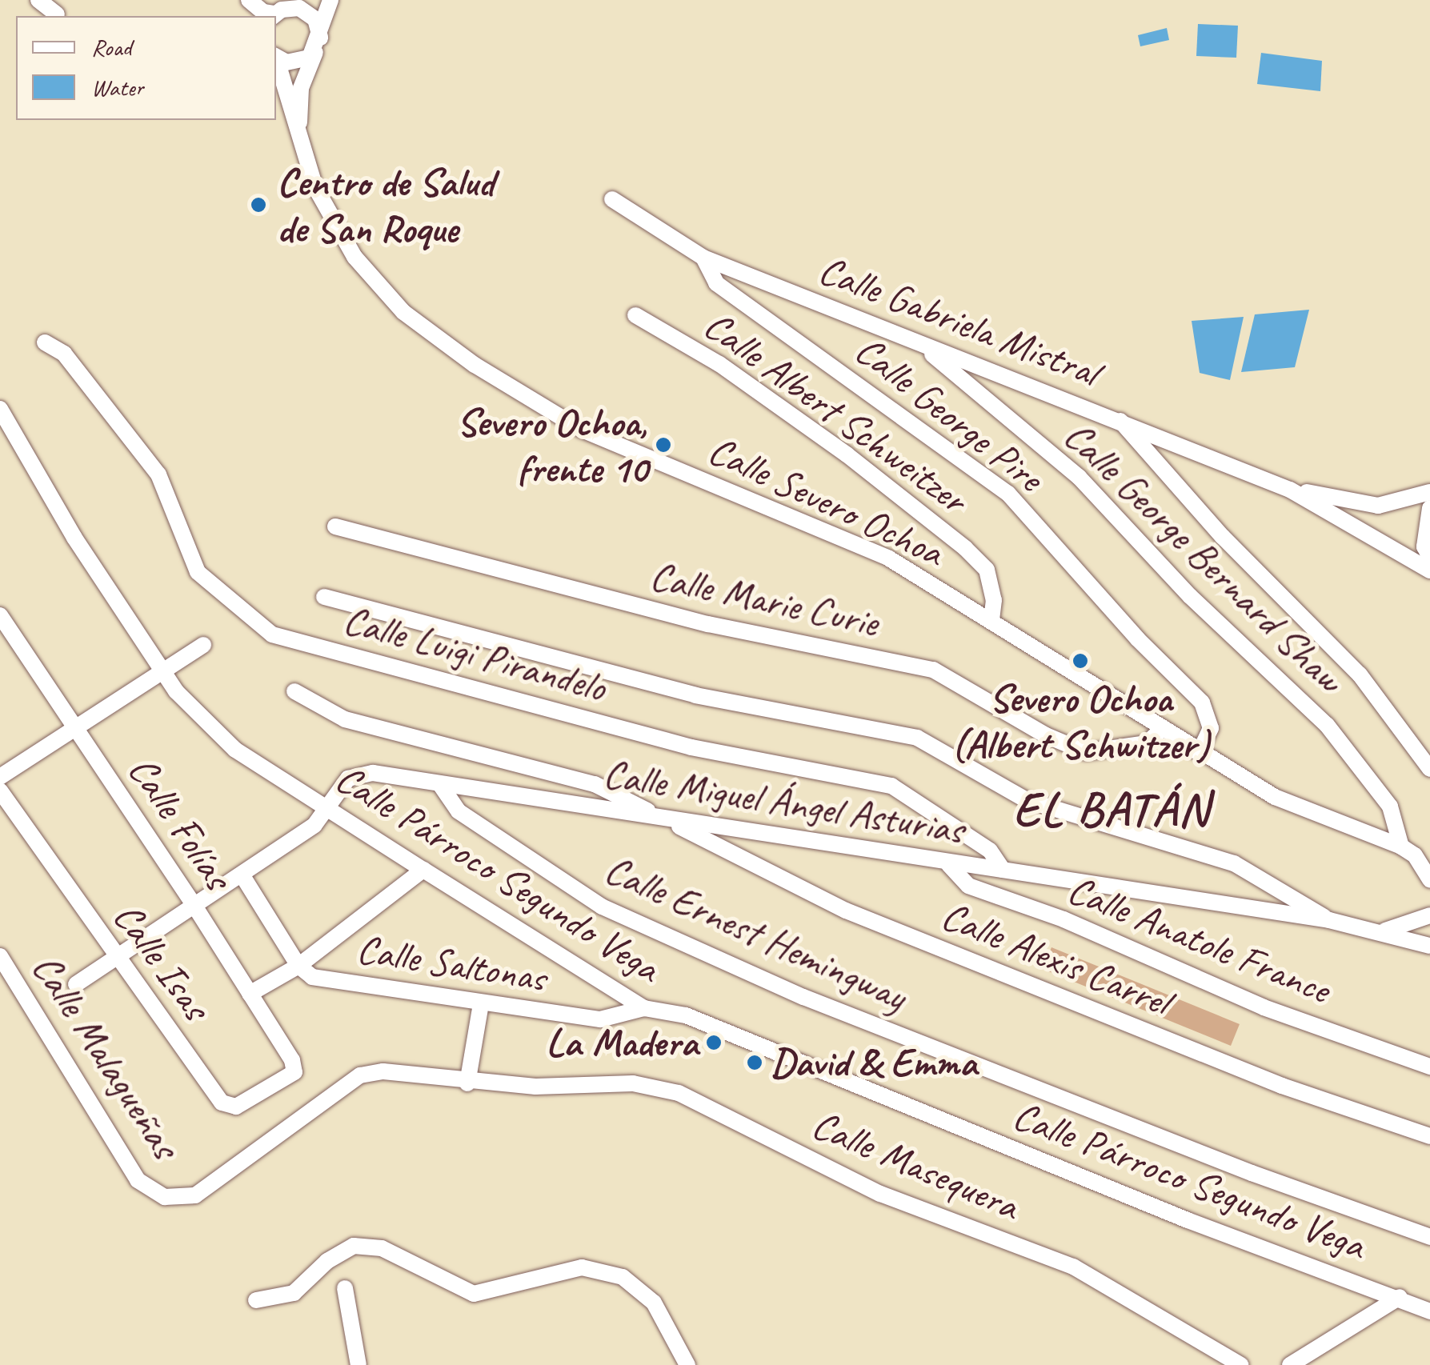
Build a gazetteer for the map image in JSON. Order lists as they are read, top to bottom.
{
  "streets": {
    "street": [
      "Calle Gabriela Mistral",
      "Calle Albert Schweitzer",
      "Calle George Pire",
      "Calle Severo Ochoa",
      "Calle George Bernard Shaw",
      "Calle Marie Curie",
      "Calle Luigi Pirandelo",
      "Calle Miguel Ángel Asturias",
      "Calle Folías",
      "Calle Párroco Segundo Vega",
      "Calle Ernest Hemingway",
      "Calle Anatole France",
      "Calle Alexis Carrel",
      "Calle Isas",
      "Calle Saltonas",
      "Calle Malagueñas",
      "Calle Masequera"
    ]
  },
  "crossings": [
    ["Calle Gabriela Mistral", "Calle George Pire"],
    ["Calle Gabriela Mistral", "Calle George Bernard Shaw"],
    ["Calle Albert Schweitzer", "Calle Severo Ochoa"],
    ["Calle George Pire", "Calle Severo Ochoa"],
    ["Calle Severo Ochoa", "Calle George Bernard Shaw"],
    ["Calle Severo Ochoa", "Calle Marie Curie"],
    ["Calle Luigi Pirandelo", "Calle Miguel Ángel Asturias"],
    ["Calle Miguel Ángel Asturias", "Calle Folías"],
    ["Calle Miguel Ángel Asturias", "Calle Párroco Segundo Vega"],
    ["Calle Miguel Ángel Asturias", "Calle Ernest Hemingway"],
    ["Calle Miguel Ángel Asturias", "Calle Anatole France"],
    ["Calle Miguel Ángel Asturias", "Calle Alexis Carrel"],
    ["Calle Miguel Ángel Asturias", "Calle Isas"],
    ["Calle Folías", "Calle Isas"],
    ["Calle Párroco Segundo Vega", "Calle Saltonas"],
    ["Calle Malagueñas", "Calle Masequera"]
  ],
  "districts": ["EL BATÁN"],
  "places": [
    "Centro de Salud de San Roque",
    "Severo Ochoa, frente 10",
    "Severo Ochoa (Albert Schwitzer)",
    "La Madera",
    "David & Emma"
  ],
  "legend": ["Road", "Water"]
}
